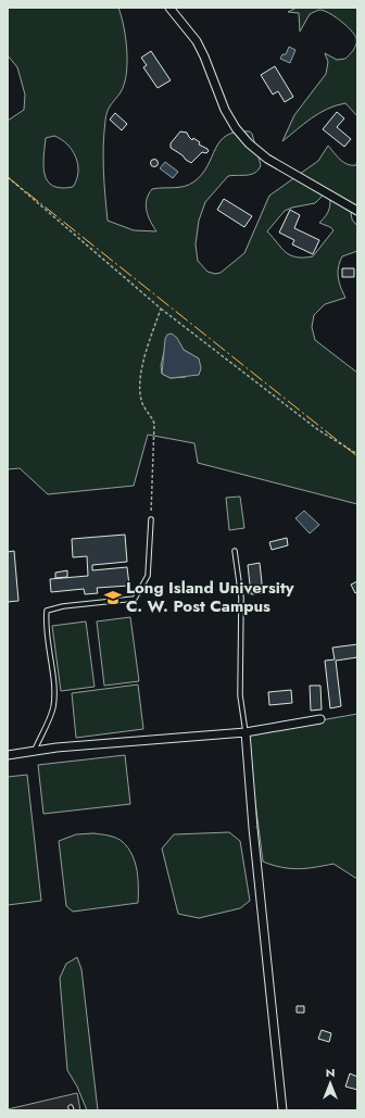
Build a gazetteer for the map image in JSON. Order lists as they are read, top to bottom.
{
  "places": {
    "school or university": ["Long Island University C. W. Post Campus"]
  },
  "north": "top"
}
